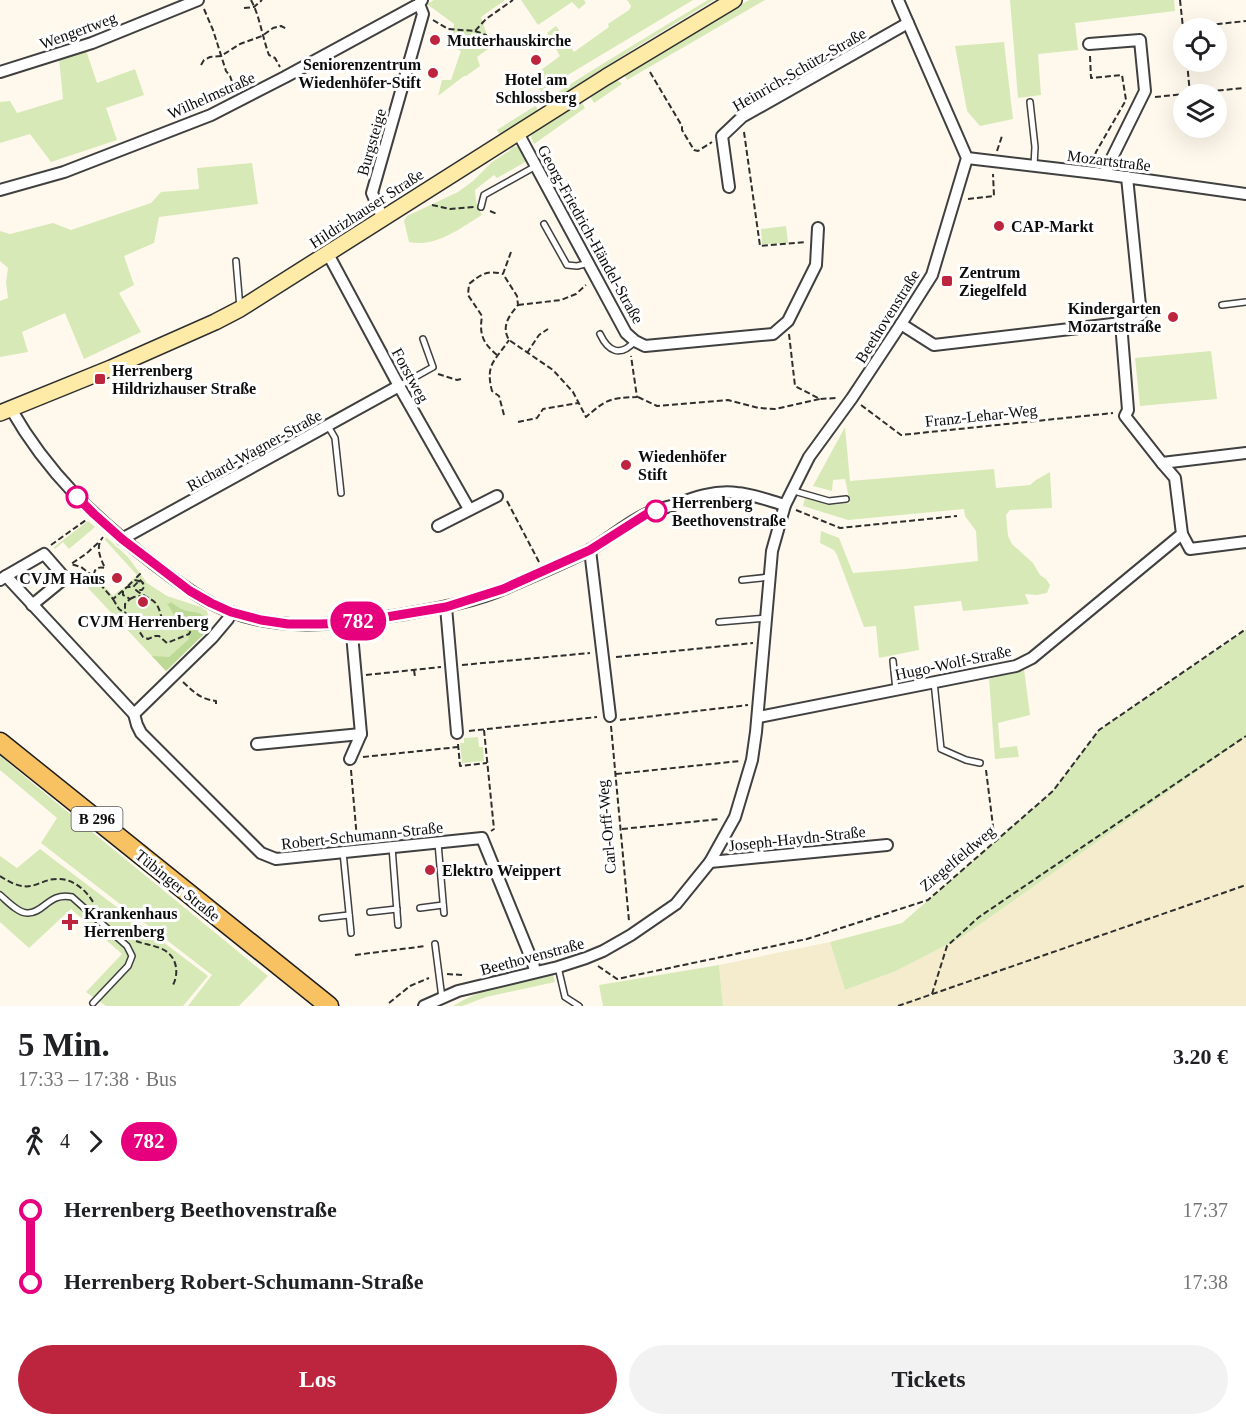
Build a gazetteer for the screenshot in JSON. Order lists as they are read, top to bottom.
{
  "streets": {
    "main road": ["Hildrizhauser Straße", "B 296", "Tübinger Straße"],
    "street": [
      "Wengertweg",
      "Heinrich-Schütz-Straße",
      "Wilhelmstraße",
      "Burgsteige",
      "Mozartstraße",
      "Georg-Friedrich-Händel-Straße",
      "Beethovenstraße",
      "Forstweg",
      "Richard-Wagner-Straße",
      "Hugo-Wolf-Straße",
      "Robert-Schumann-Straße",
      "Joseph-Haydn-Straße"
    ],
    "path": ["Franz-Lehar-Weg", "Carl-Orff-Weg", "Ziegelfeldweg"]
  },
  "crossings": [
    ["Wilhelmstraße", "Burgsteige"],
    ["Burgsteige", "Hildrizhauser Straße"],
    ["Mozartstraße", "Beethovenstraße"],
    ["Hildrizhauser Straße", "Georg-Friedrich-Händel-Straße"],
    ["Hildrizhauser Straße", "Forstweg"],
    ["Beethovenstraße", "Franz-Lehar-Weg"],
    ["Beethovenstraße", "Hugo-Wolf-Straße"],
    ["Beethovenstraße", "Carl-Orff-Weg"],
    ["Beethovenstraße", "Joseph-Haydn-Straße"],
    ["Beethovenstraße", "Ziegelfeldweg"],
    ["Forstweg", "Richard-Wagner-Straße"]
  ],
  "places": {
    "other": [
      "Mutterhauskirche",
      "Hotel am Schlossberg",
      "Seniorenzentrum Wiedenhöfer-Stift",
      "CAP-Markt",
      "Kindergarten Mozartstraße",
      "Wiedenhöfer Stift",
      "Herrenberg Beethovenstraße",
      "CVJM Haus",
      "CVJM Herrenberg",
      "Elektro Weippert"
    ],
    "transit": ["Zentrum Ziegelfeld", "Herrenberg Hildrizhauser Straße"],
    "health": ["Krankenhaus Herrenberg"]
  },
  "lines": ["bus line 782"],
  "page": {
    "on_map": "782",
    "heading": ["5 Min.", "17:33 – 17:38 · Bus", "3.20 €"],
    "legs": ["4", "782"],
    "list": [
      {
        "name": "Herrenberg Beethovenstraße",
        "value": "17:37"
      },
      {
        "name": "Herrenberg Robert-Schumann-Straße",
        "value": "17:38"
      }
    ],
    "buttons": ["Los", "Tickets"]
  }
}
